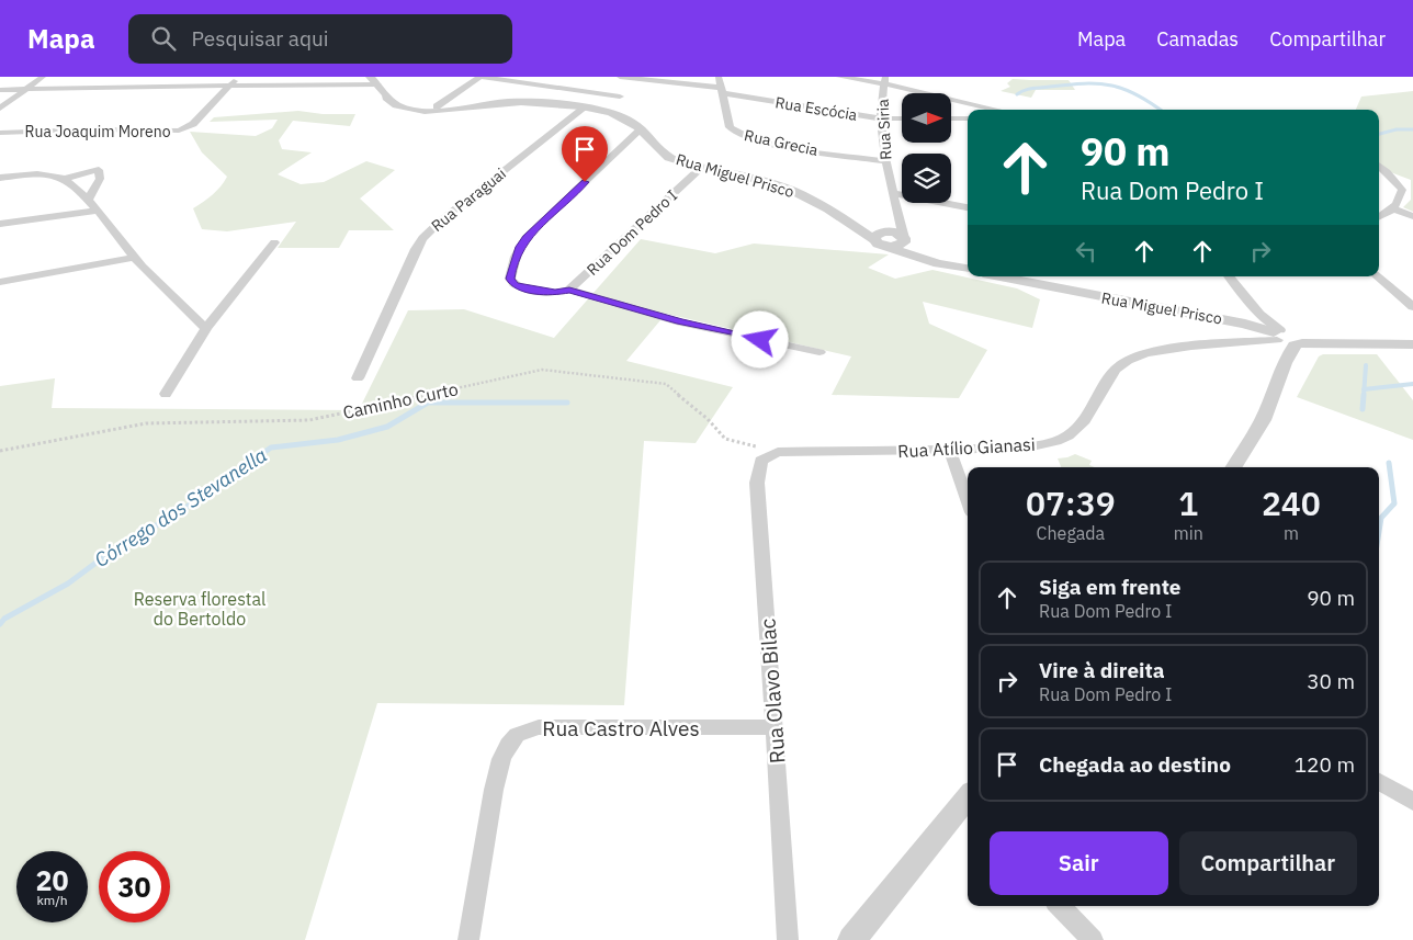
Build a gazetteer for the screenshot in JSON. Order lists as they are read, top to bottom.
{
  "streets": {
    "street": [
      "Rua Escócia",
      "Rua Siria",
      "Rua Joaquim Moreno",
      "Rua Grecia",
      "Rua Miguel Prisco",
      "Rua Paraguai",
      "Rua Dom Pedro I",
      "Rua Atílio Gianasi",
      "Rua Olavo Bilac",
      "Rua Castro Alves"
    ],
    "path": ["Caminho Curto"]
  },
  "crossings": [
    ["Rua Escócia", "Rua Siria"],
    ["Rua Escócia", "Rua Grecia"],
    ["Rua Siria", "Rua Grecia"],
    ["Rua Siria", "Rua Miguel Prisco"],
    ["Rua Miguel Prisco", "Rua Paraguai"],
    ["Rua Miguel Prisco", "Rua Dom Pedro I"],
    ["Rua Miguel Prisco", "Rua Atílio Gianasi"],
    ["Caminho Curto", "Rua Atílio Gianasi"],
    ["Caminho Curto", "Rua Olavo Bilac"],
    ["Rua Atílio Gianasi", "Rua Olavo Bilac"],
    ["Rua Olavo Bilac", "Rua Castro Alves"]
  ],
  "water": ["Córrego dos Stevanella"],
  "parks": ["Reserva florestal do Bertoldo"],
  "north": "right",
  "page": {
    "header": "Mapa",
    "search": "Pesquisar aqui",
    "nav": ["Mapa", "Camadas", "Compartilhar"],
    "turn": ["90 m", "Rua Dom Pedro I"],
    "eta": [
      "07:39",
      "Chegada",
      "1",
      "min",
      "240",
      "m"
    ],
    "list": [
      {
        "name": "Siga em frente",
        "note": "Rua Dom Pedro I",
        "value": "90 m"
      },
      {
        "name": "Vire à direita",
        "note": "Rua Dom Pedro I",
        "value": "30 m"
      },
      {
        "name": "Chegada ao destino",
        "value": "120 m"
      }
    ],
    "buttons": ["Sair", "Compartilhar"],
    "speed": "20 km/h",
    "limit": "30"
  }
}
